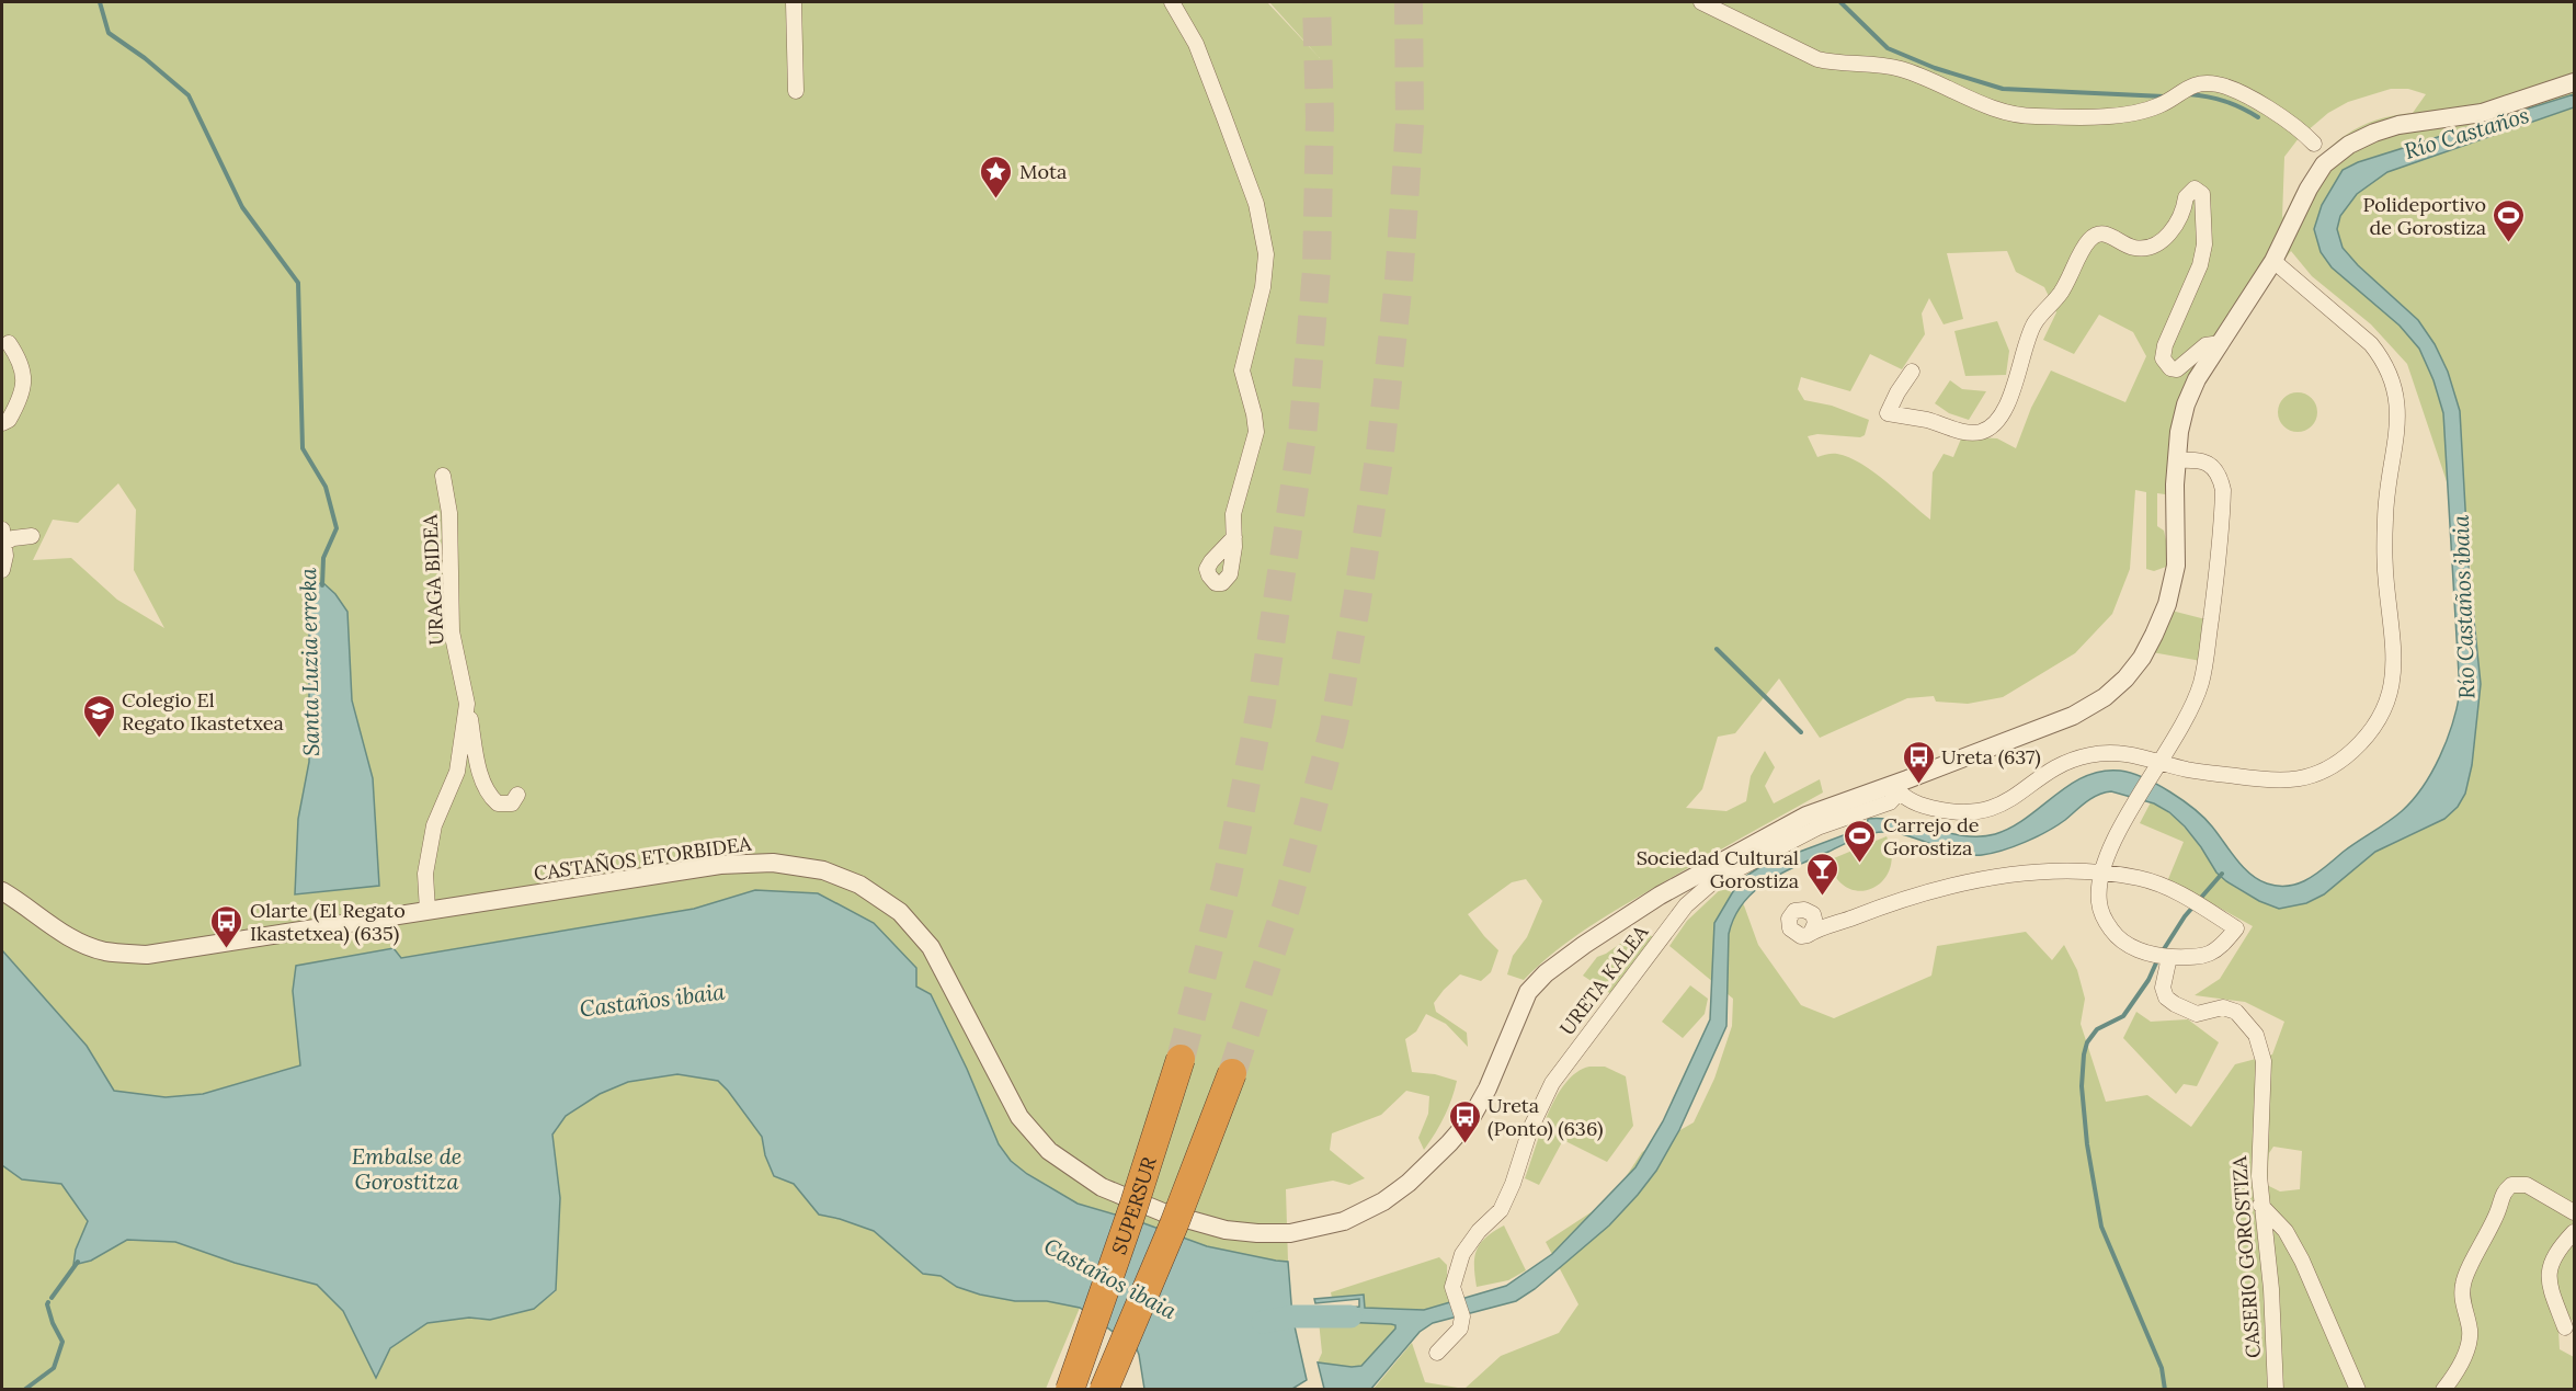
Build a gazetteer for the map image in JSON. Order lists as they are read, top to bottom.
{
  "streets": {
    "highway": ["SUPERSUR"],
    "street": [
      "URAGA BIDEA",
      "CASTAÑOS ETORBIDEA",
      "URETA KALEA",
      "CASERIO GOROSTIZA"
    ]
  },
  "crossings": [
    ["URAGA BIDEA", "CASTAÑOS ETORBIDEA"],
    ["CASTAÑOS ETORBIDEA", "URETA KALEA"]
  ],
  "water": [
    "Río Castaños",
    "Río Castaños ibaia",
    "Santa Luzia erreka",
    "Castaños ibaia",
    "Embalse de Gorostitza"
  ],
  "places": {
    "place": ["Mota"],
    "sports": ["Polideportivo de Gorostiza", "Carrejo de Gorostiza"],
    "school or university": ["Colegio El Regato Ikastetxea"],
    "bus stop": ["Ureta (637)", "Olarte (El Regato Ikastetxea) (635)", "Ureta (Ponto) (636)"],
    "bar": ["Sociedad Cultural Gorostiza"]
  }
}
